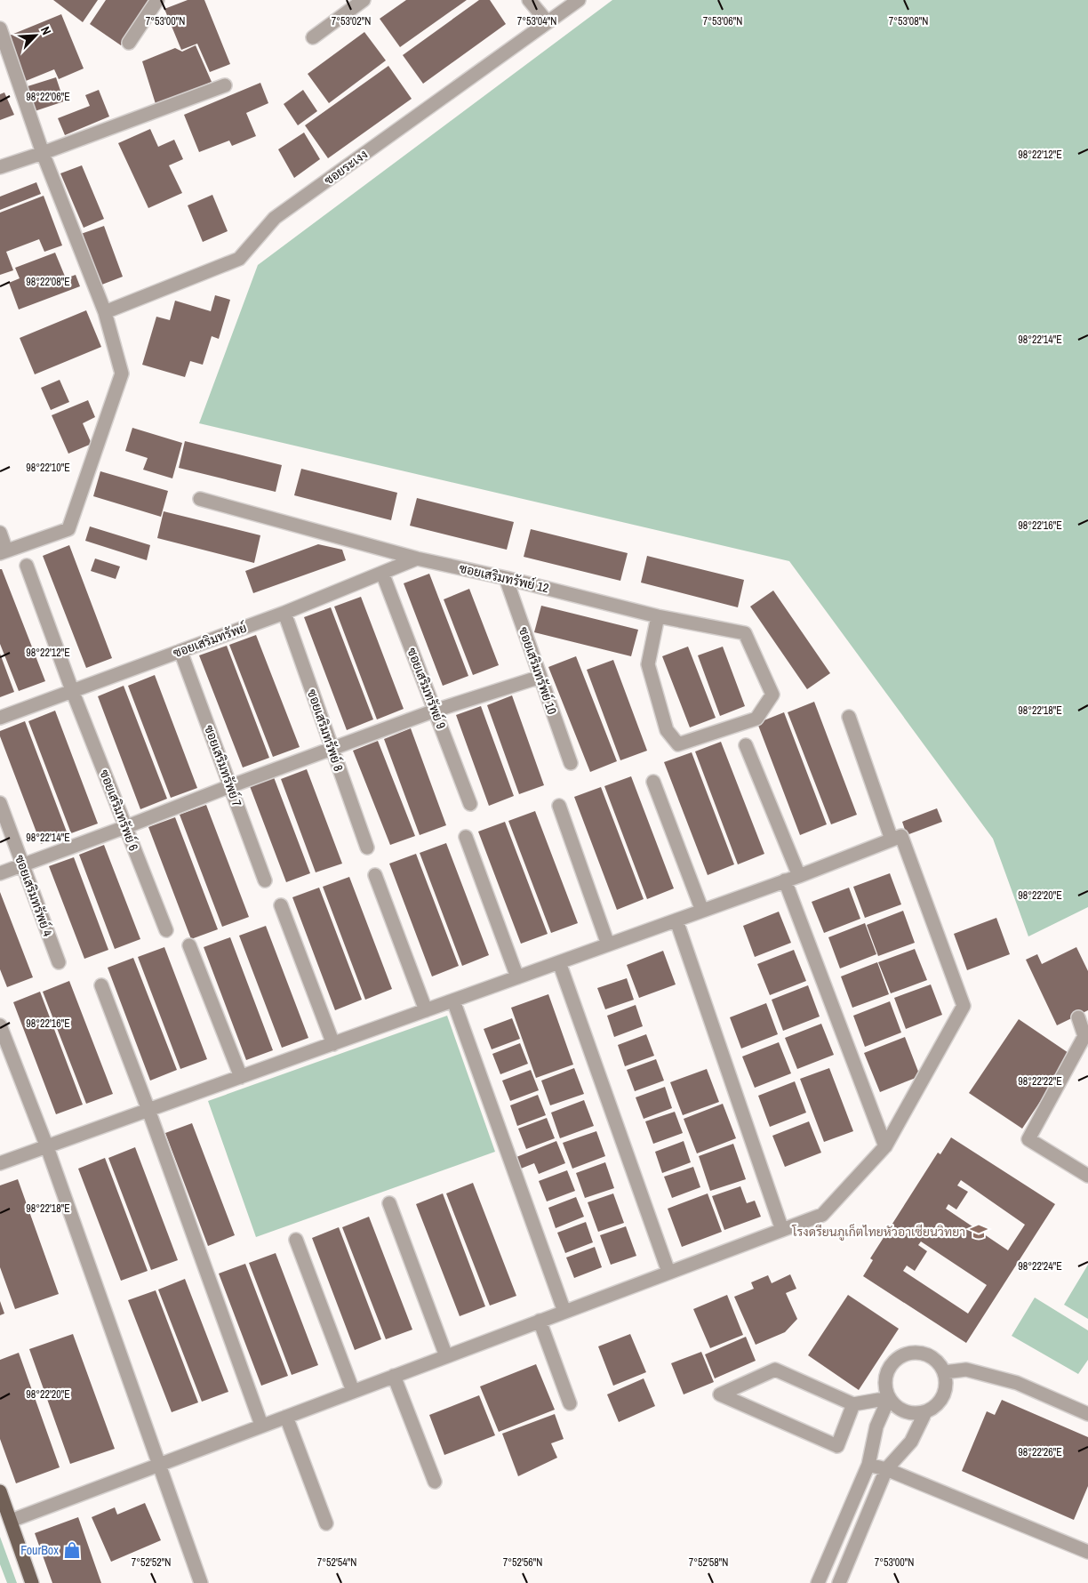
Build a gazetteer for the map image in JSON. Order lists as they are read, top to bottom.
{
  "streets": {
    "street": [
      "ซอยระเงง",
      "ซอยเสริมทรัพย์ 12",
      "ซอยเสริมทรัพย์",
      "ซอยเสริมทรัพย์ 10",
      "ซอยเสริมทรัพย์ 9",
      "ซอยเสริมทรัพย์ 8",
      "ซอยเสริมทรัพย์ 7",
      "ซอยเสริมทรัพย์ 6",
      "ซอยเสริมทรัพย์ 4"
    ]
  },
  "crossings": [
    ["ซอยเสริมทรัพย์ 12", "ซอยเสริมทรัพย์"],
    ["ซอยเสริมทรัพย์ 12", "ซอยเสริมทรัพย์ 10"],
    ["ซอยเสริมทรัพย์", "ซอยเสริมทรัพย์ 9"],
    ["ซอยเสริมทรัพย์", "ซอยเสริมทรัพย์ 8"],
    ["ซอยเสริมทรัพย์", "ซอยเสริมทรัพย์ 7"],
    ["ซอยเสริมทรัพย์", "ซอยเสริมทรัพย์ 6"]
  ],
  "places": {
    "school or university": ["โรงดรียนภูเก็ตไทยหัวอาเซียนวิทยา"],
    "shop": ["FourBox"]
  },
  "north": "top right",
  "coordinates": [
    "7°53'00\"N",
    "7°53'02\"N",
    "7°53'04\"N",
    "7°53'06\"N",
    "7°53'08\"N",
    "98°22'06\"E",
    "98°22'12\"E",
    "98°22'08\"E",
    "98°22'14\"E",
    "98°22'10\"E",
    "98°22'16\"E",
    "98°22'18\"E",
    "98°22'20\"E",
    "98°22'22\"E",
    "98°22'24\"E",
    "98°22'26\"E",
    "7°52'52\"N",
    "7°52'54\"N",
    "7°52'56\"N",
    "7°52'58\"N"
  ]
}
